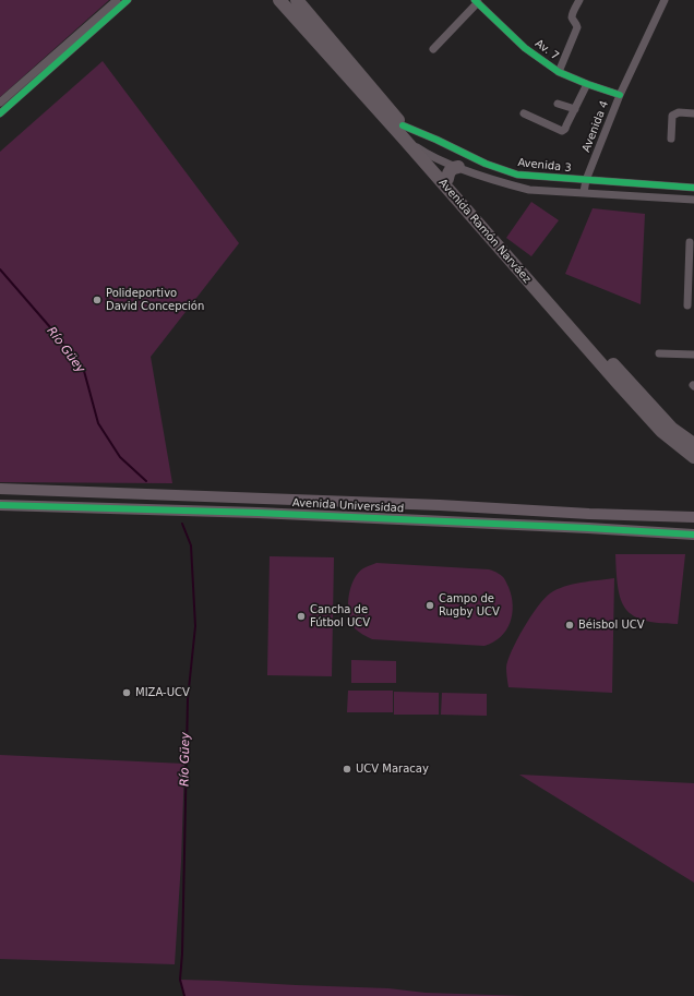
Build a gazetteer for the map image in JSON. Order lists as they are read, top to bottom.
{
  "streets": {
    "main road": ["Avenida Ramón Narváez"],
    "street": [
      "Av. 7",
      "Avenida 4",
      "Avenida 3",
      "Avenida Universidad"
    ]
  },
  "crossings": [
    ["Av. 7", "Avenida 4"],
    ["Avenida 4", "Avenida 3"],
    ["Avenida 3", "Avenida Ramón Narváez"]
  ],
  "water": ["Río Güey"],
  "places": [
    "Polideportivo David Concepción",
    "Campo de Rugby UCV",
    "Cancha de Fútbol UCV",
    "Béisbol UCV",
    "MIZA-UCV",
    "UCV Maracay"
  ]
}
